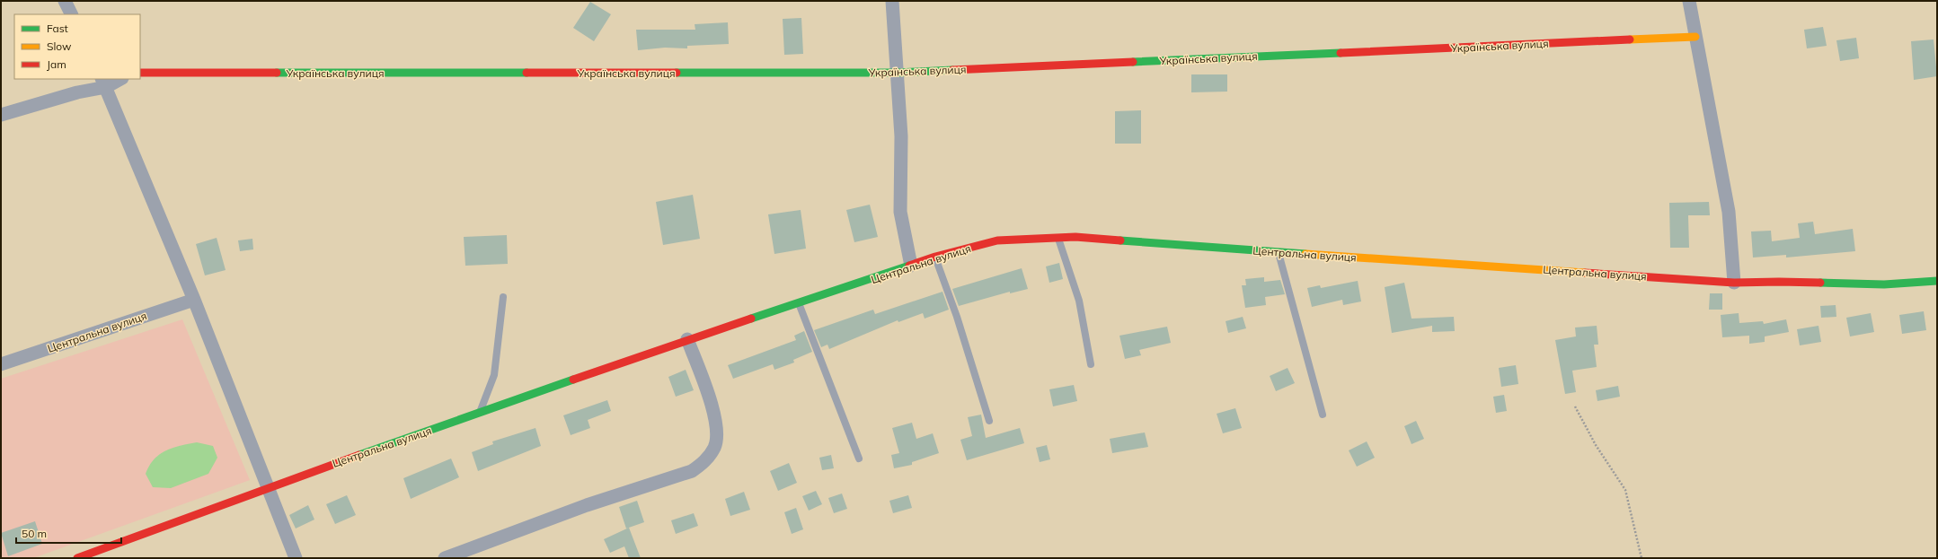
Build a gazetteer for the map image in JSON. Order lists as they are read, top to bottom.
{
  "streets": {
    "street": ["Українська вулиця", "Центральна вулиця"]
  },
  "legend": ["Fast", "Slow", "Jam"],
  "scale_bar": "50 m"
}
